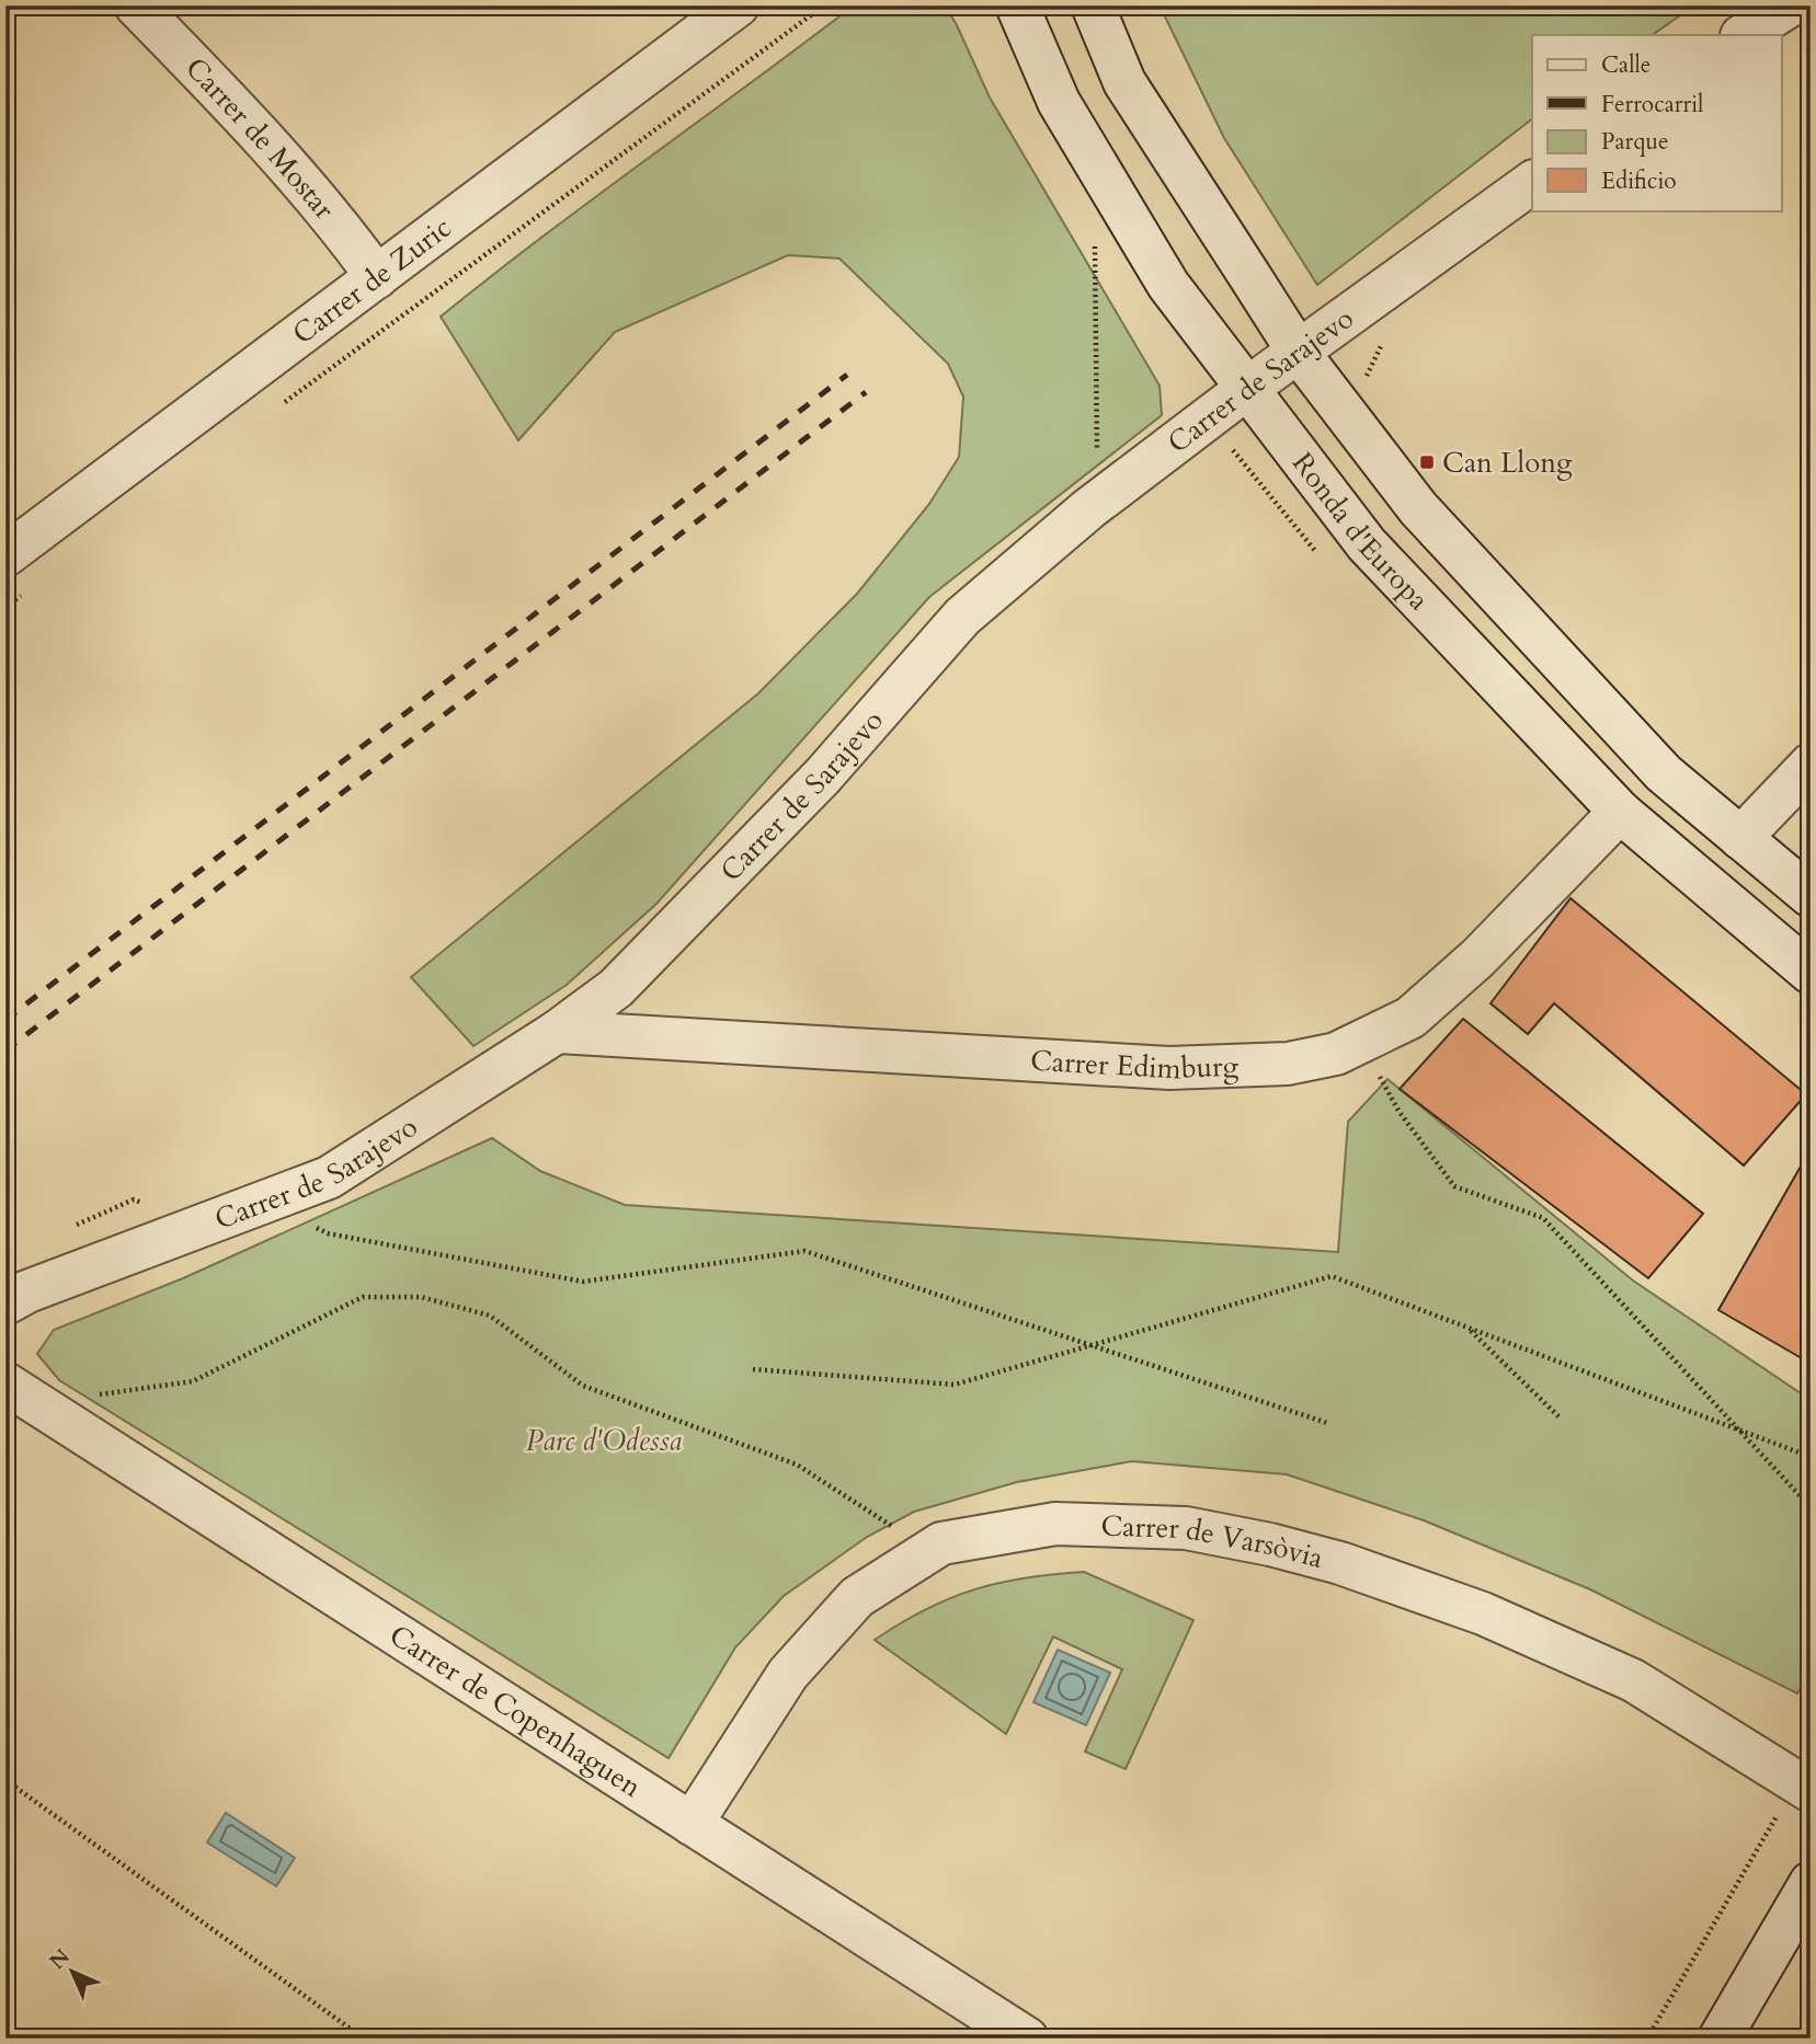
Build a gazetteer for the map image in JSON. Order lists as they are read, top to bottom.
{
  "streets": {
    "street": [
      "Carrer de Mostar",
      "Carrer de Zuric",
      "Carrer de Sarajevo",
      "Ronda d'Europa",
      "Carrer Edimburg",
      "Carrer de Varsòvia",
      "Carrer de Copenhaguen"
    ]
  },
  "crossings": [
    ["Carrer de Mostar", "Carrer de Zuric"],
    ["Carrer de Sarajevo", "Ronda d'Europa"],
    ["Carrer de Sarajevo", "Carrer Edimburg"],
    ["Ronda d'Europa", "Carrer Edimburg"],
    ["Carrer de Varsòvia", "Carrer de Copenhaguen"]
  ],
  "parks": ["Parc d'Odessa"],
  "places": {
    "transit": ["Can Llong"]
  },
  "legend": [
    "Calle",
    "Ferrocarril",
    "Parque",
    "Edificio"
  ],
  "north": "top left"
}
